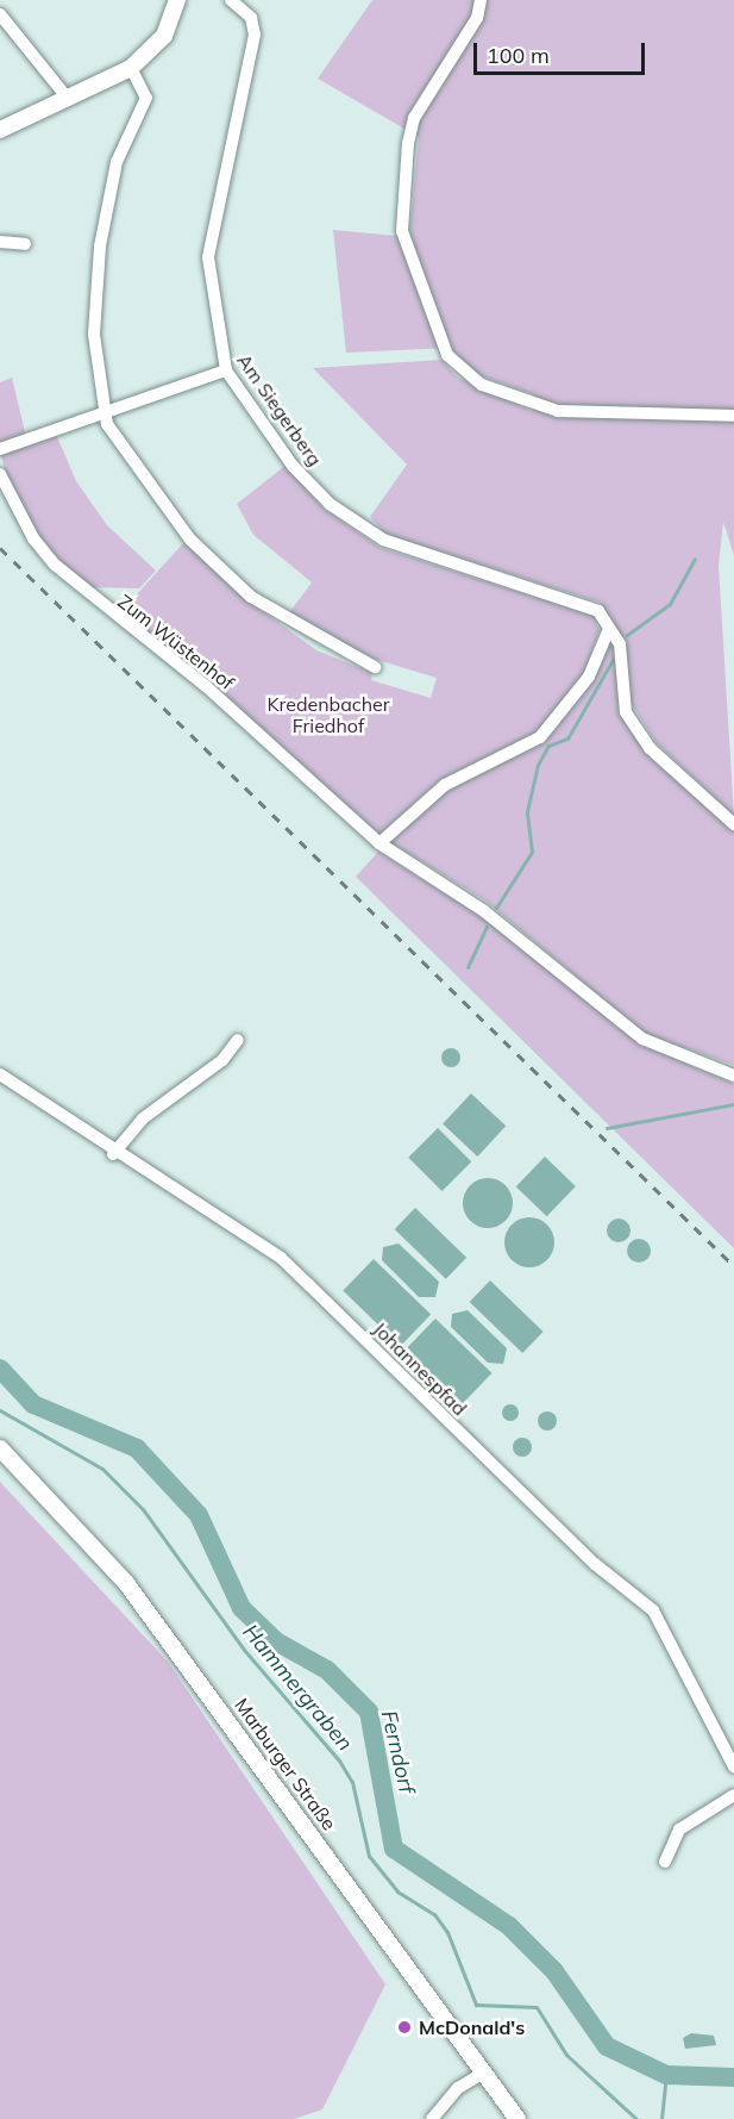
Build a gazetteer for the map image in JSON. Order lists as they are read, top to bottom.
{
  "streets": {
    "main road": ["Marburger Straße"],
    "street": ["Am Siegerberg", "Zum Wüstenhof", "Johannespfad"]
  },
  "water": ["Hammergraben", "Ferndorf"],
  "parks": ["Kredenbacher Friedhof"],
  "places": ["McDonald's"],
  "scale_bar": "100 m"
}
